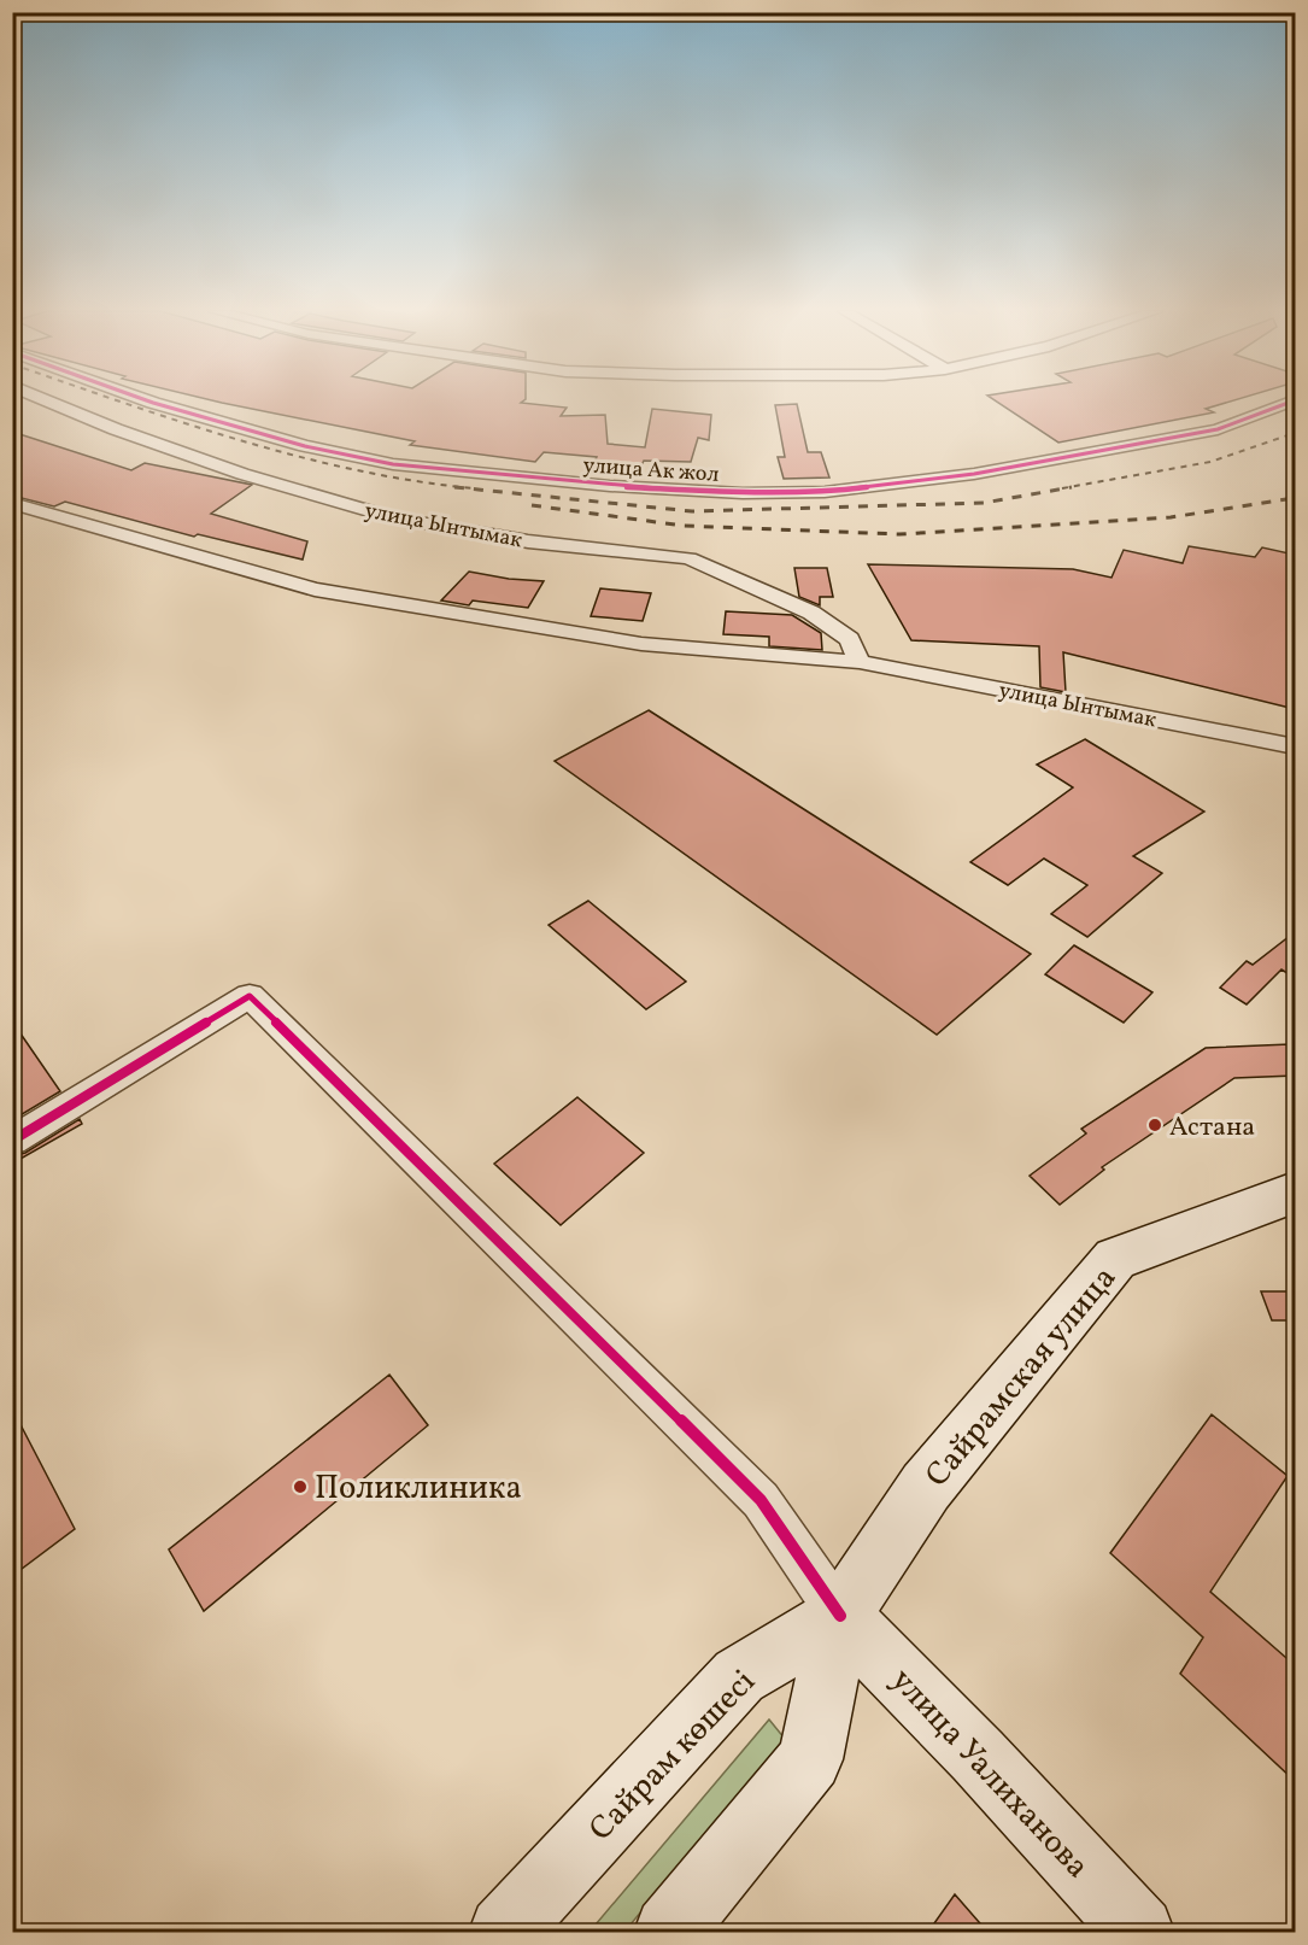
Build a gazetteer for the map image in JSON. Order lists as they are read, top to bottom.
{
  "streets": {
    "main road": ["Сайрамская улица", "Сайрам көшесі", "улица Уалиханова"],
    "street": ["улица Ак жол", "улица Ынтымак"]
  },
  "crossings": [
    ["Сайрамская улица", "Сайрам көшесі"],
    ["Сайрамская улица", "улица Уалиханова"],
    ["Сайрам көшесі", "улица Уалиханова"]
  ],
  "places": ["Астана", "Поликлиника"]
}
